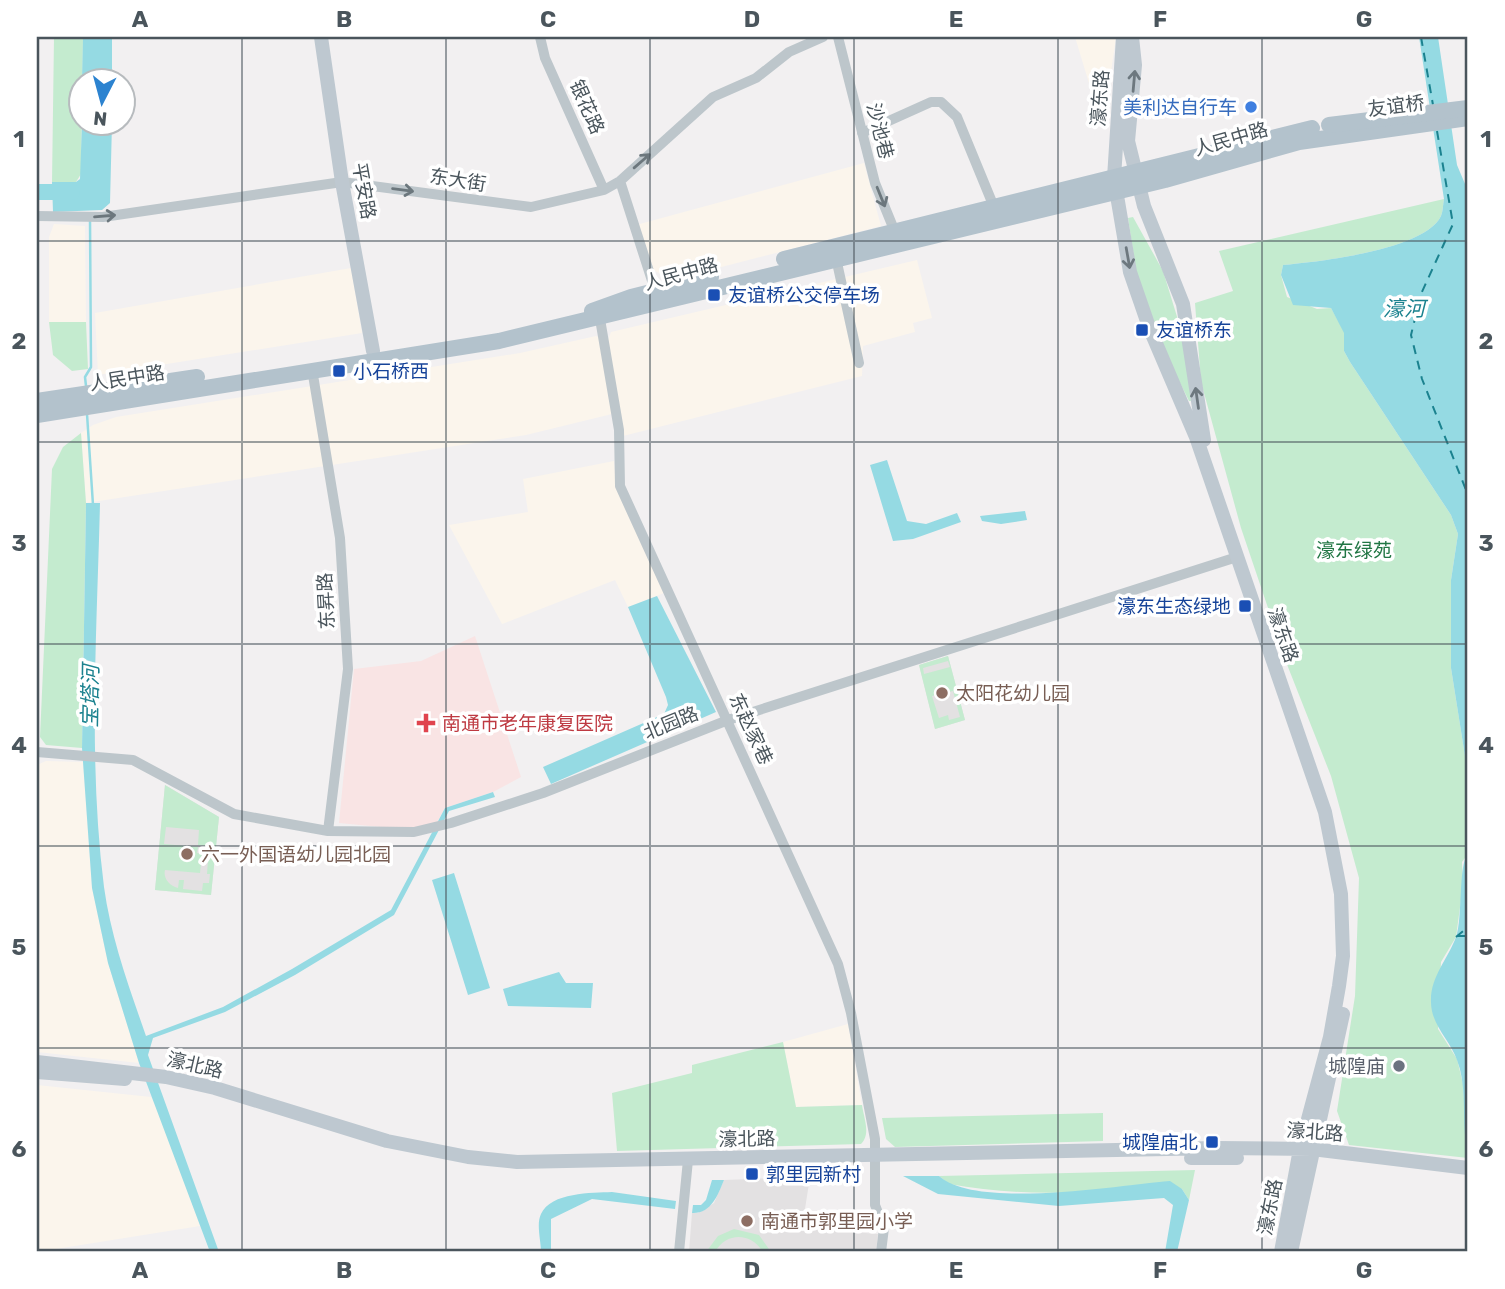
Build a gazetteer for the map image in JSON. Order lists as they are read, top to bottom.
{
  "streets": {
    "main road": [
      "濠东路",
      "友谊桥",
      "人民中路",
      "平安路",
      "濠北路"
    ],
    "street": [
      "银花路",
      "沙池巷",
      "东大街",
      "东昇路",
      "北园路",
      "东赵家巷"
    ]
  },
  "crossings": [
    ["濠东路", "人民中路"],
    ["濠东路", "北园路"],
    ["濠东路", "濠北路"],
    ["友谊桥", "人民中路"],
    ["银花路", "东大街"],
    ["沙池巷", "人民中路"],
    ["人民中路", "平安路"],
    ["人民中路", "东昇路"],
    ["人民中路", "东赵家巷"],
    ["东大街", "平安路"],
    ["东昇路", "北园路"],
    ["北园路", "东赵家巷"],
    ["东赵家巷", "濠北路"]
  ],
  "one_way": ["沙池巷", "东大街"],
  "water": ["濠河", "宝塔河"],
  "parks": ["濠东绿苑"],
  "places": {
    "other": [
      "美利达自行车",
      "太阳花幼儿园",
      "六一外国语幼儿园北园",
      "城隍庙",
      "南通市郭里园小学"
    ],
    "transit": [
      "友谊桥公交停车场",
      "友谊桥东",
      "小石桥西",
      "濠东生态绿地",
      "城隍庙北",
      "郭里园新村"
    ],
    "health": ["南通市老年康复医院"]
  },
  "north": "bottom",
  "grid": {
    "columns": [
      "A",
      "B",
      "C",
      "D",
      "E",
      "F",
      "G"
    ],
    "rows": [
      "1",
      "2",
      "3",
      "4",
      "5",
      "6"
    ]
  }
}
